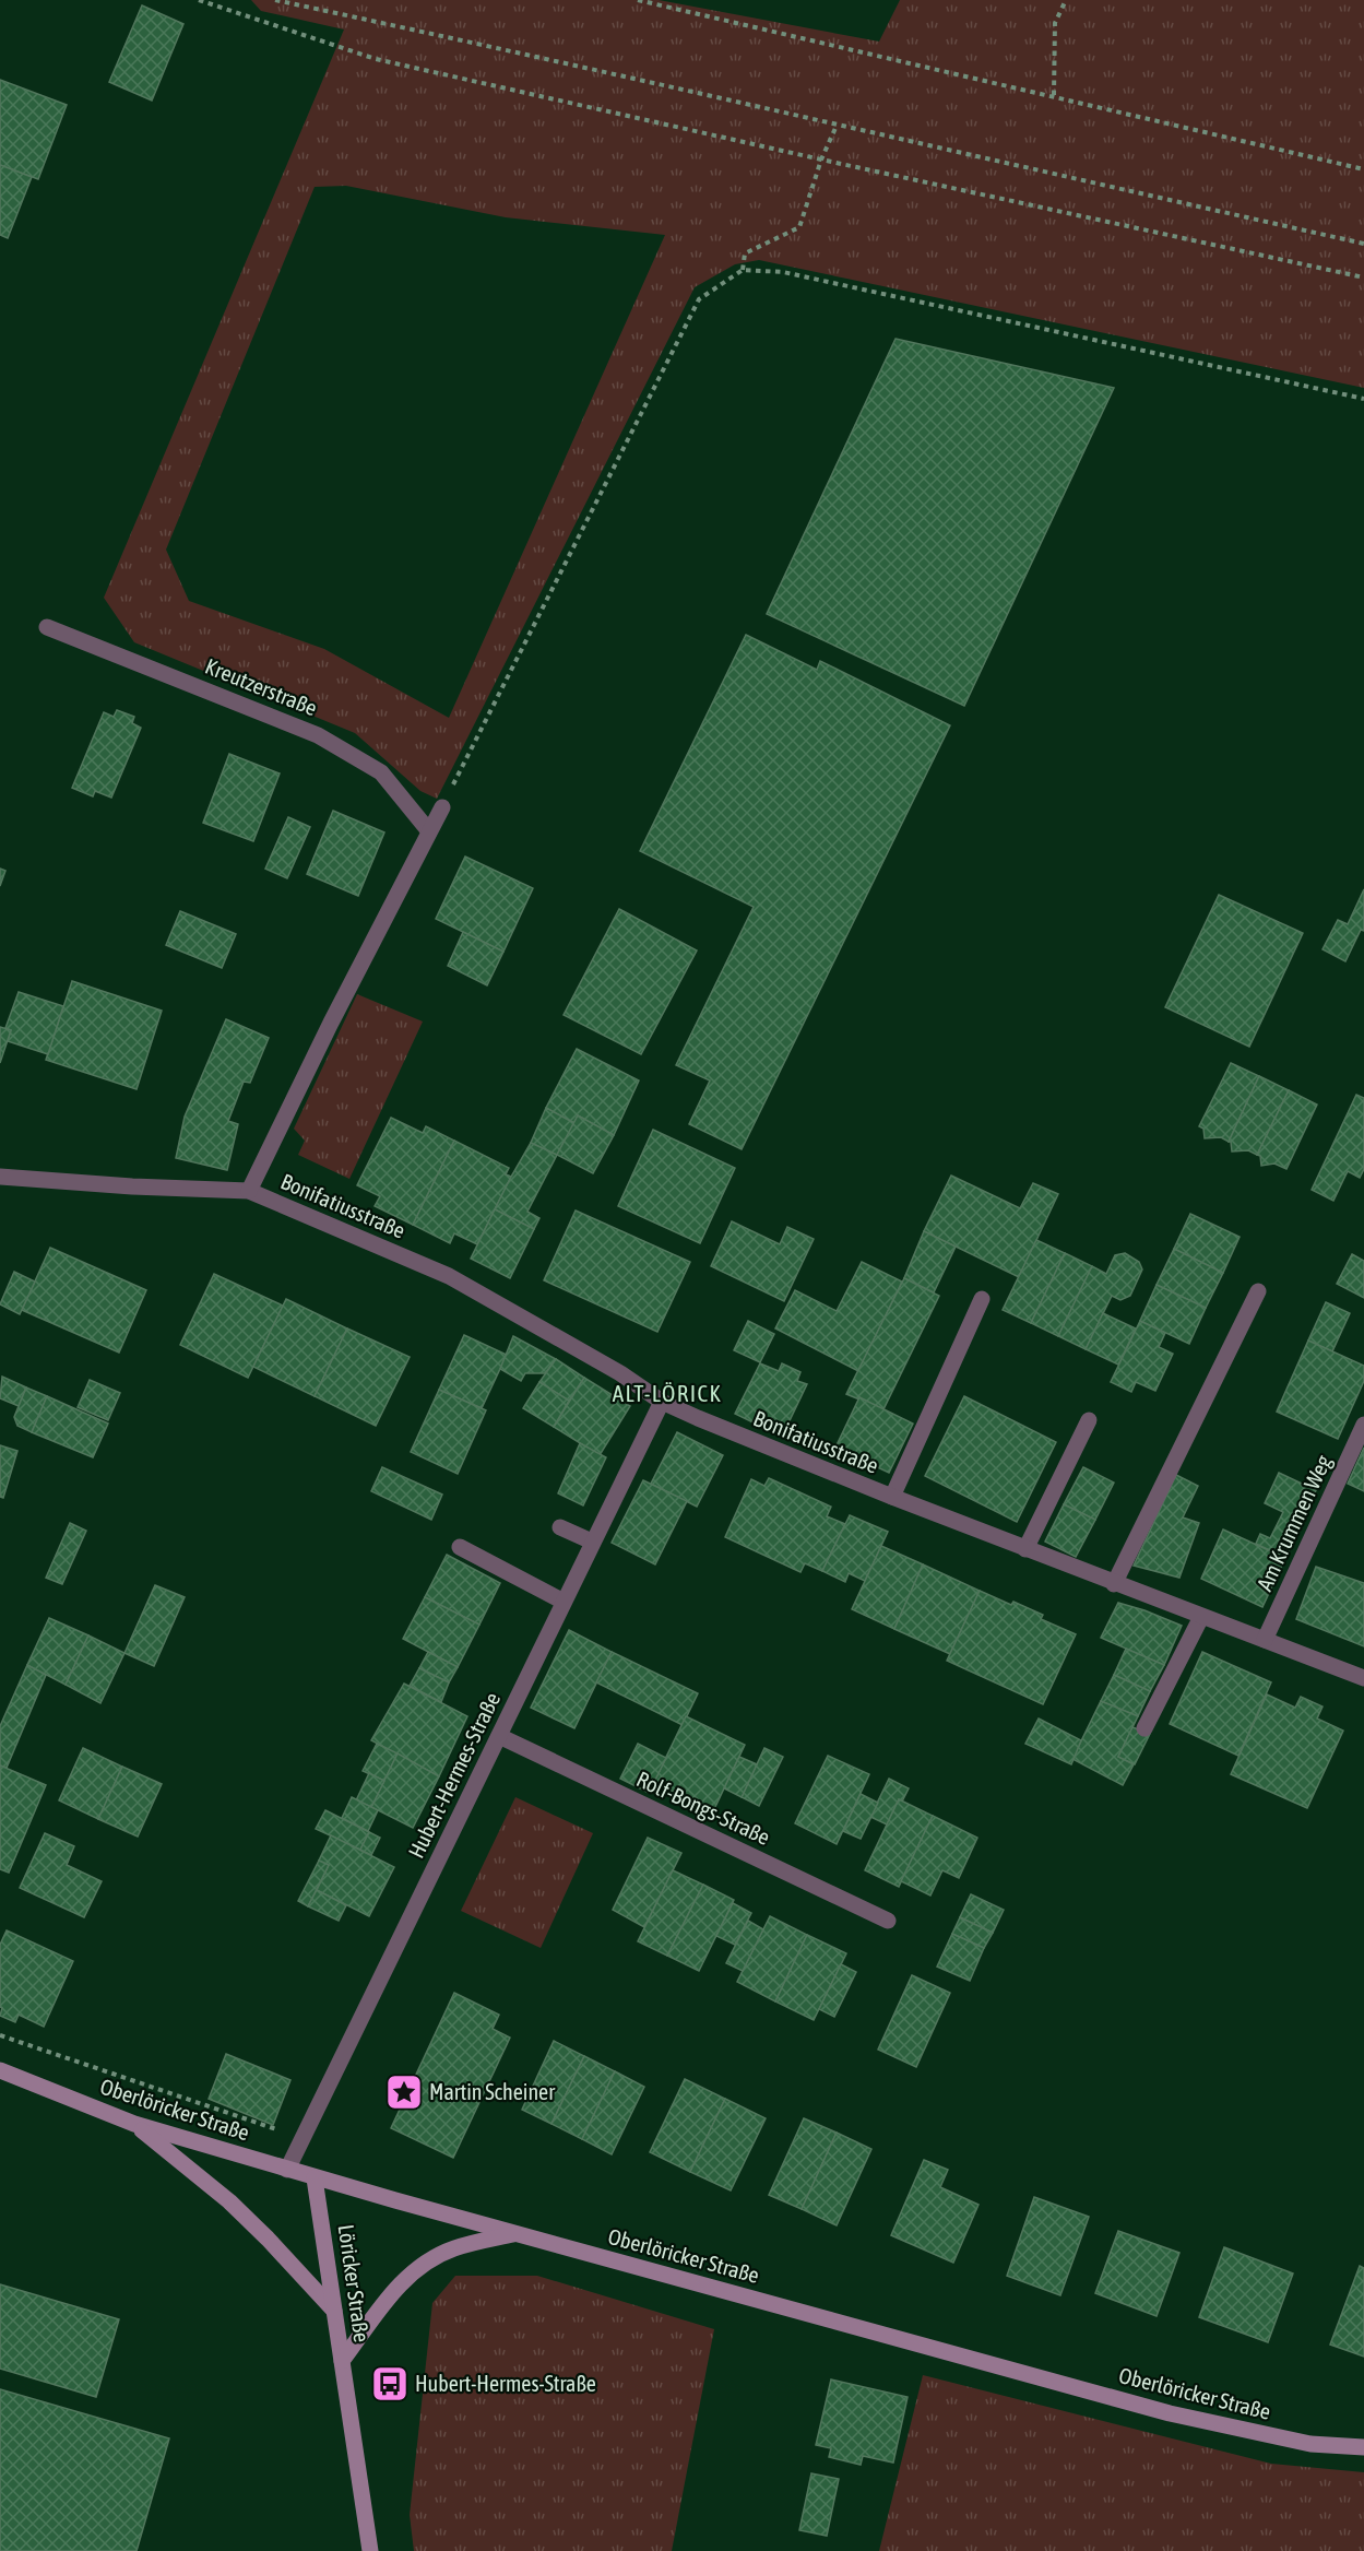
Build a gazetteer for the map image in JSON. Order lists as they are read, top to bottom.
{
  "streets": {
    "main road": ["Oberlöricker Straße", "Löricker Straße"],
    "street": [
      "Kreutzerstraße",
      "Bonifatiusstraße",
      "Am Krummen Weg",
      "Hubert-Hermes-Straße",
      "Rolf-Bongs-Straße"
    ]
  },
  "crossings": [
    ["Bonifatiusstraße", "Am Krummen Weg"],
    ["Bonifatiusstraße", "Hubert-Hermes-Straße"],
    ["Hubert-Hermes-Straße", "Rolf-Bongs-Straße"],
    ["Hubert-Hermes-Straße", "Oberlöricker Straße"],
    ["Oberlöricker Straße", "Löricker Straße"]
  ],
  "districts": ["ALT-LÖRICK"],
  "places": {
    "place": ["Martin Scheiner"],
    "bus stop": ["Hubert-Hermes-Straße"]
  }
}
